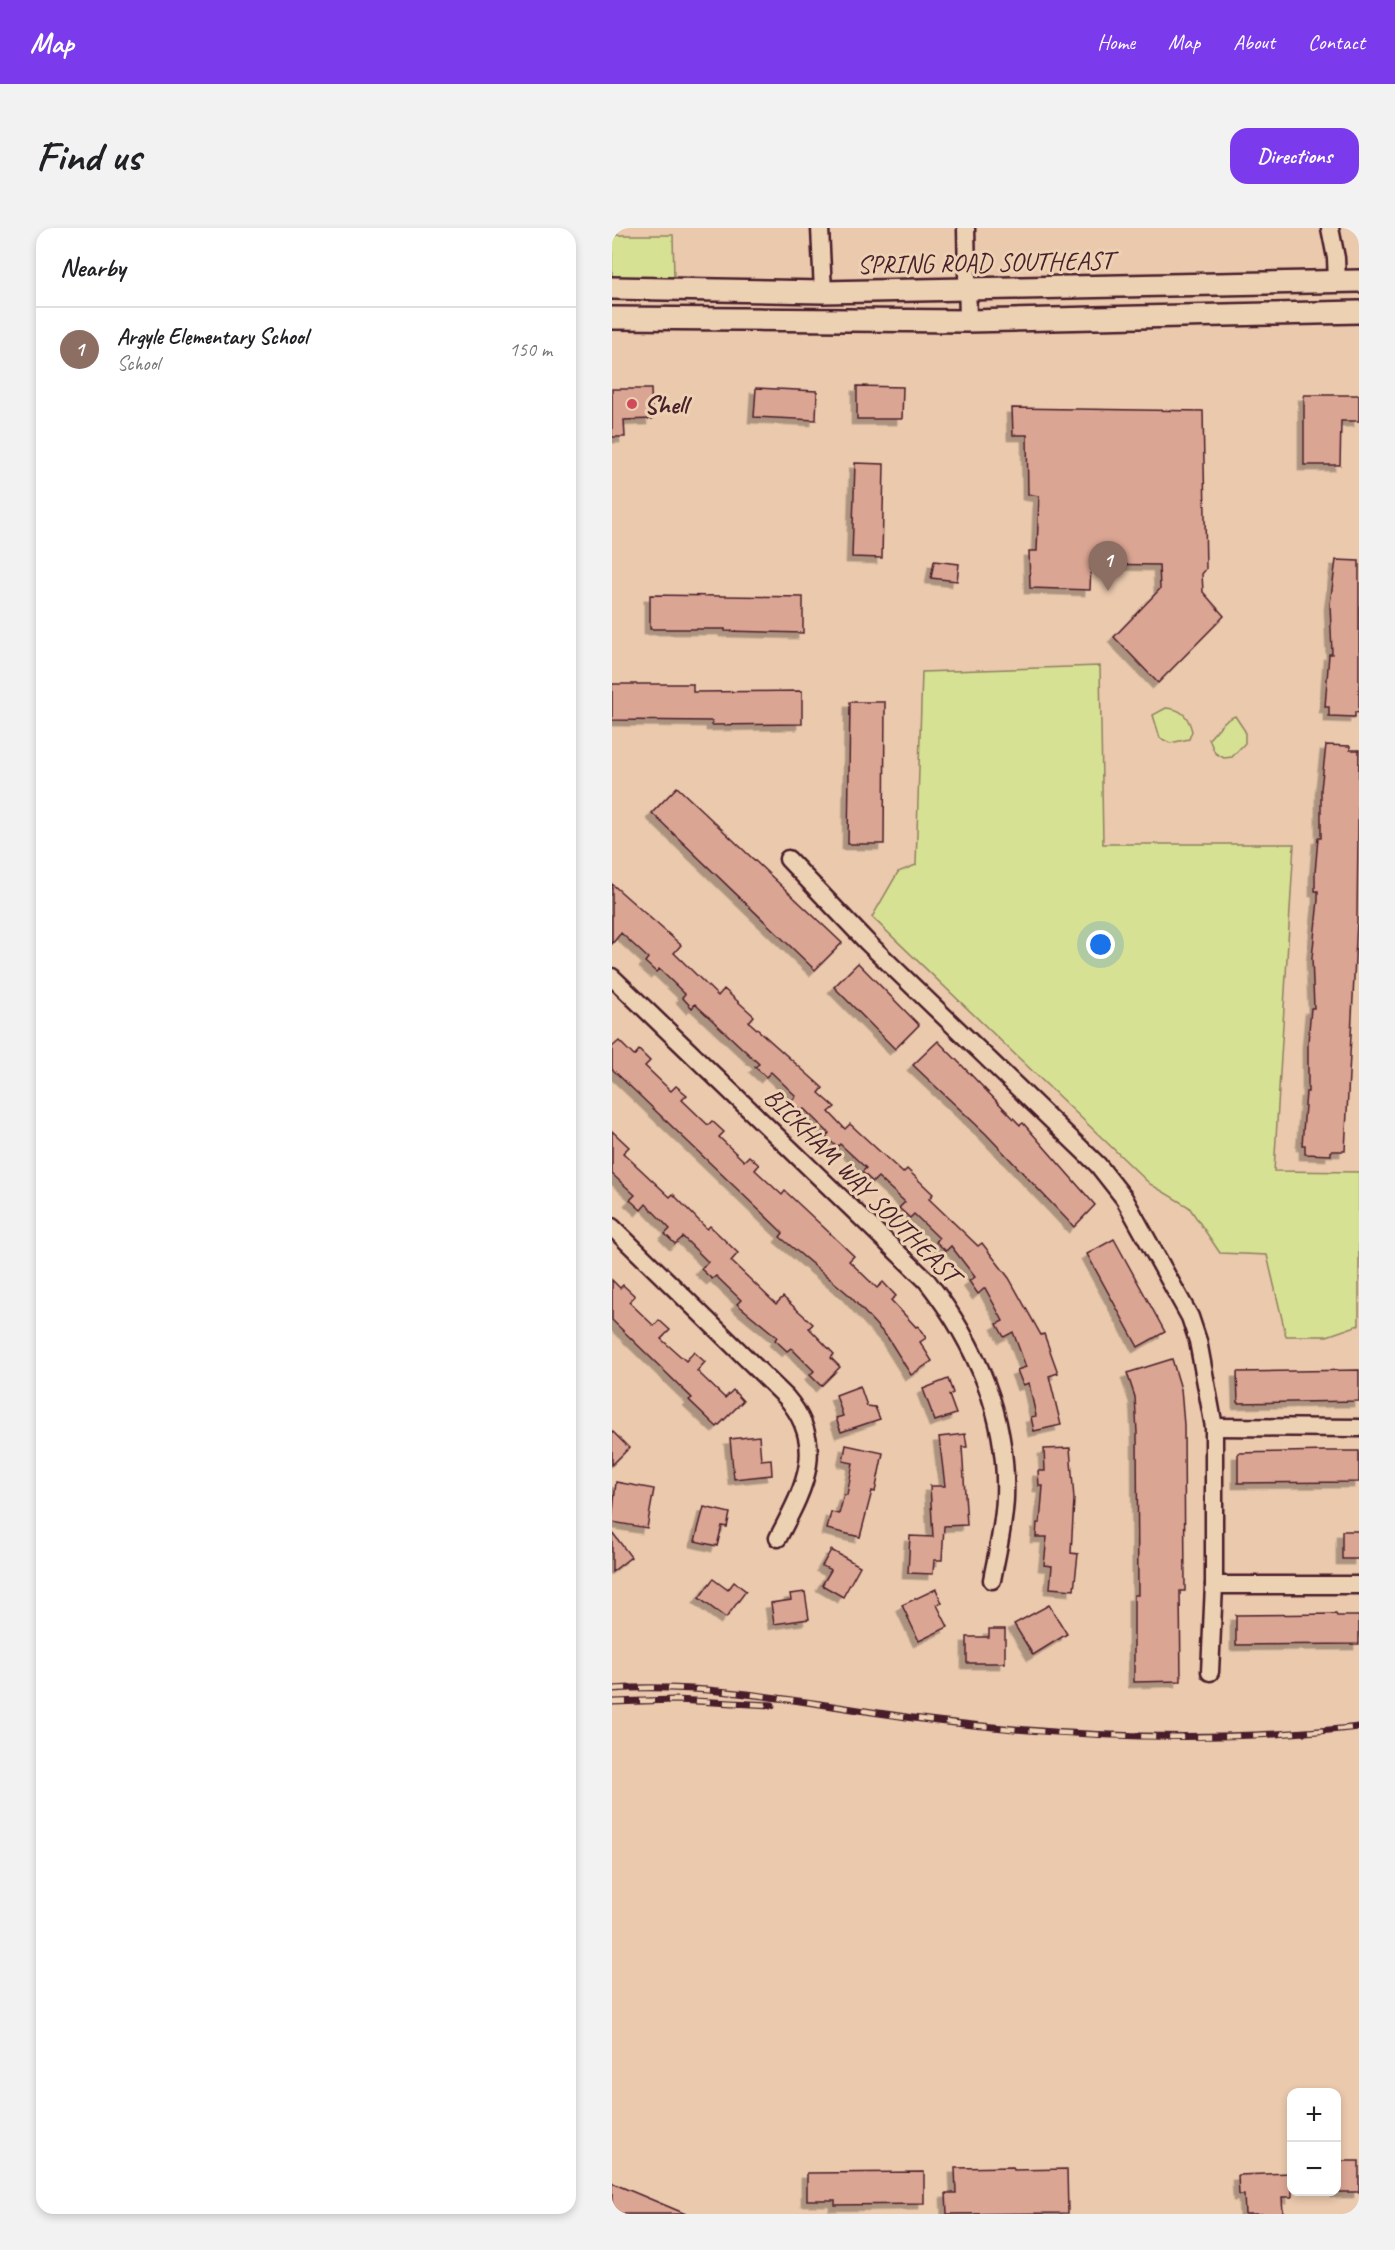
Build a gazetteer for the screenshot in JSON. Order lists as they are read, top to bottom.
{
  "streets": {
    "main road": ["SPRING ROAD SOUTHEAST"],
    "street": ["BICKHAM WAY SOUTHEAST"]
  },
  "places": ["Shell"],
  "page": {
    "header": "Map",
    "nav": [
      "Home",
      "Map",
      "About",
      "Contact"
    ],
    "buttons": "Directions",
    "title": "Find us",
    "heading": "Nearby",
    "list": [
      {
        "mark": "1",
        "name": "Argyle Elementary School",
        "note": "School",
        "value": "150 m"
      }
    ],
    "pins": "1",
    "map_buttons": ["+", "−"]
  }
}
